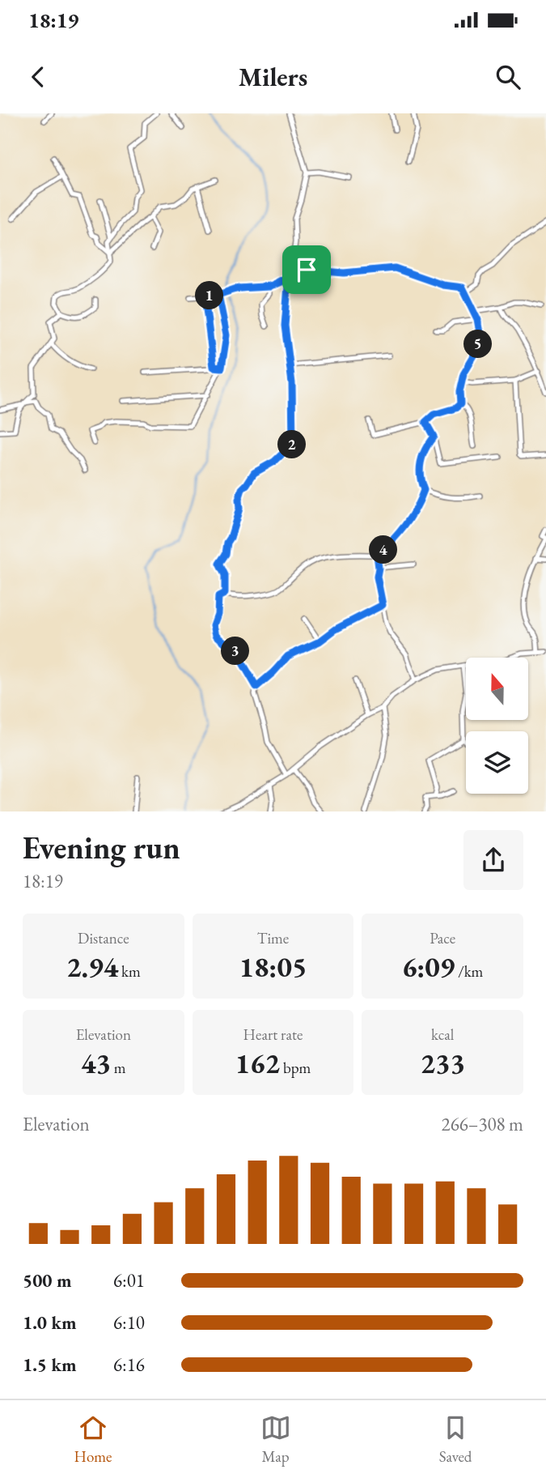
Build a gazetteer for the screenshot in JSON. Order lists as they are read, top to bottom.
{
  "north": "top",
  "page": {
    "status": "18:19",
    "header": "Milers",
    "pins": [
      "1",
      "5",
      "2",
      "4",
      "3"
    ],
    "heading": ["Evening run", "18:19"],
    "stats": [
      ["Distance", "2.94 km"],
      ["Time", "18:05"],
      ["Pace", "6:09 /km"],
      ["Elevation", "43 m"],
      ["Heart rate", "162 bpm"],
      ["kcal", "233"]
    ],
    "chart": ["Elevation", "266–308 m"],
    "list": [
      {
        "name": "500 m",
        "note": "6:01"
      },
      {
        "name": "1.0 km",
        "note": "6:10"
      },
      {
        "name": "1.5 km",
        "note": "6:16"
      }
    ],
    "tabs": ["Home", "Map", "Saved"]
  }
}
